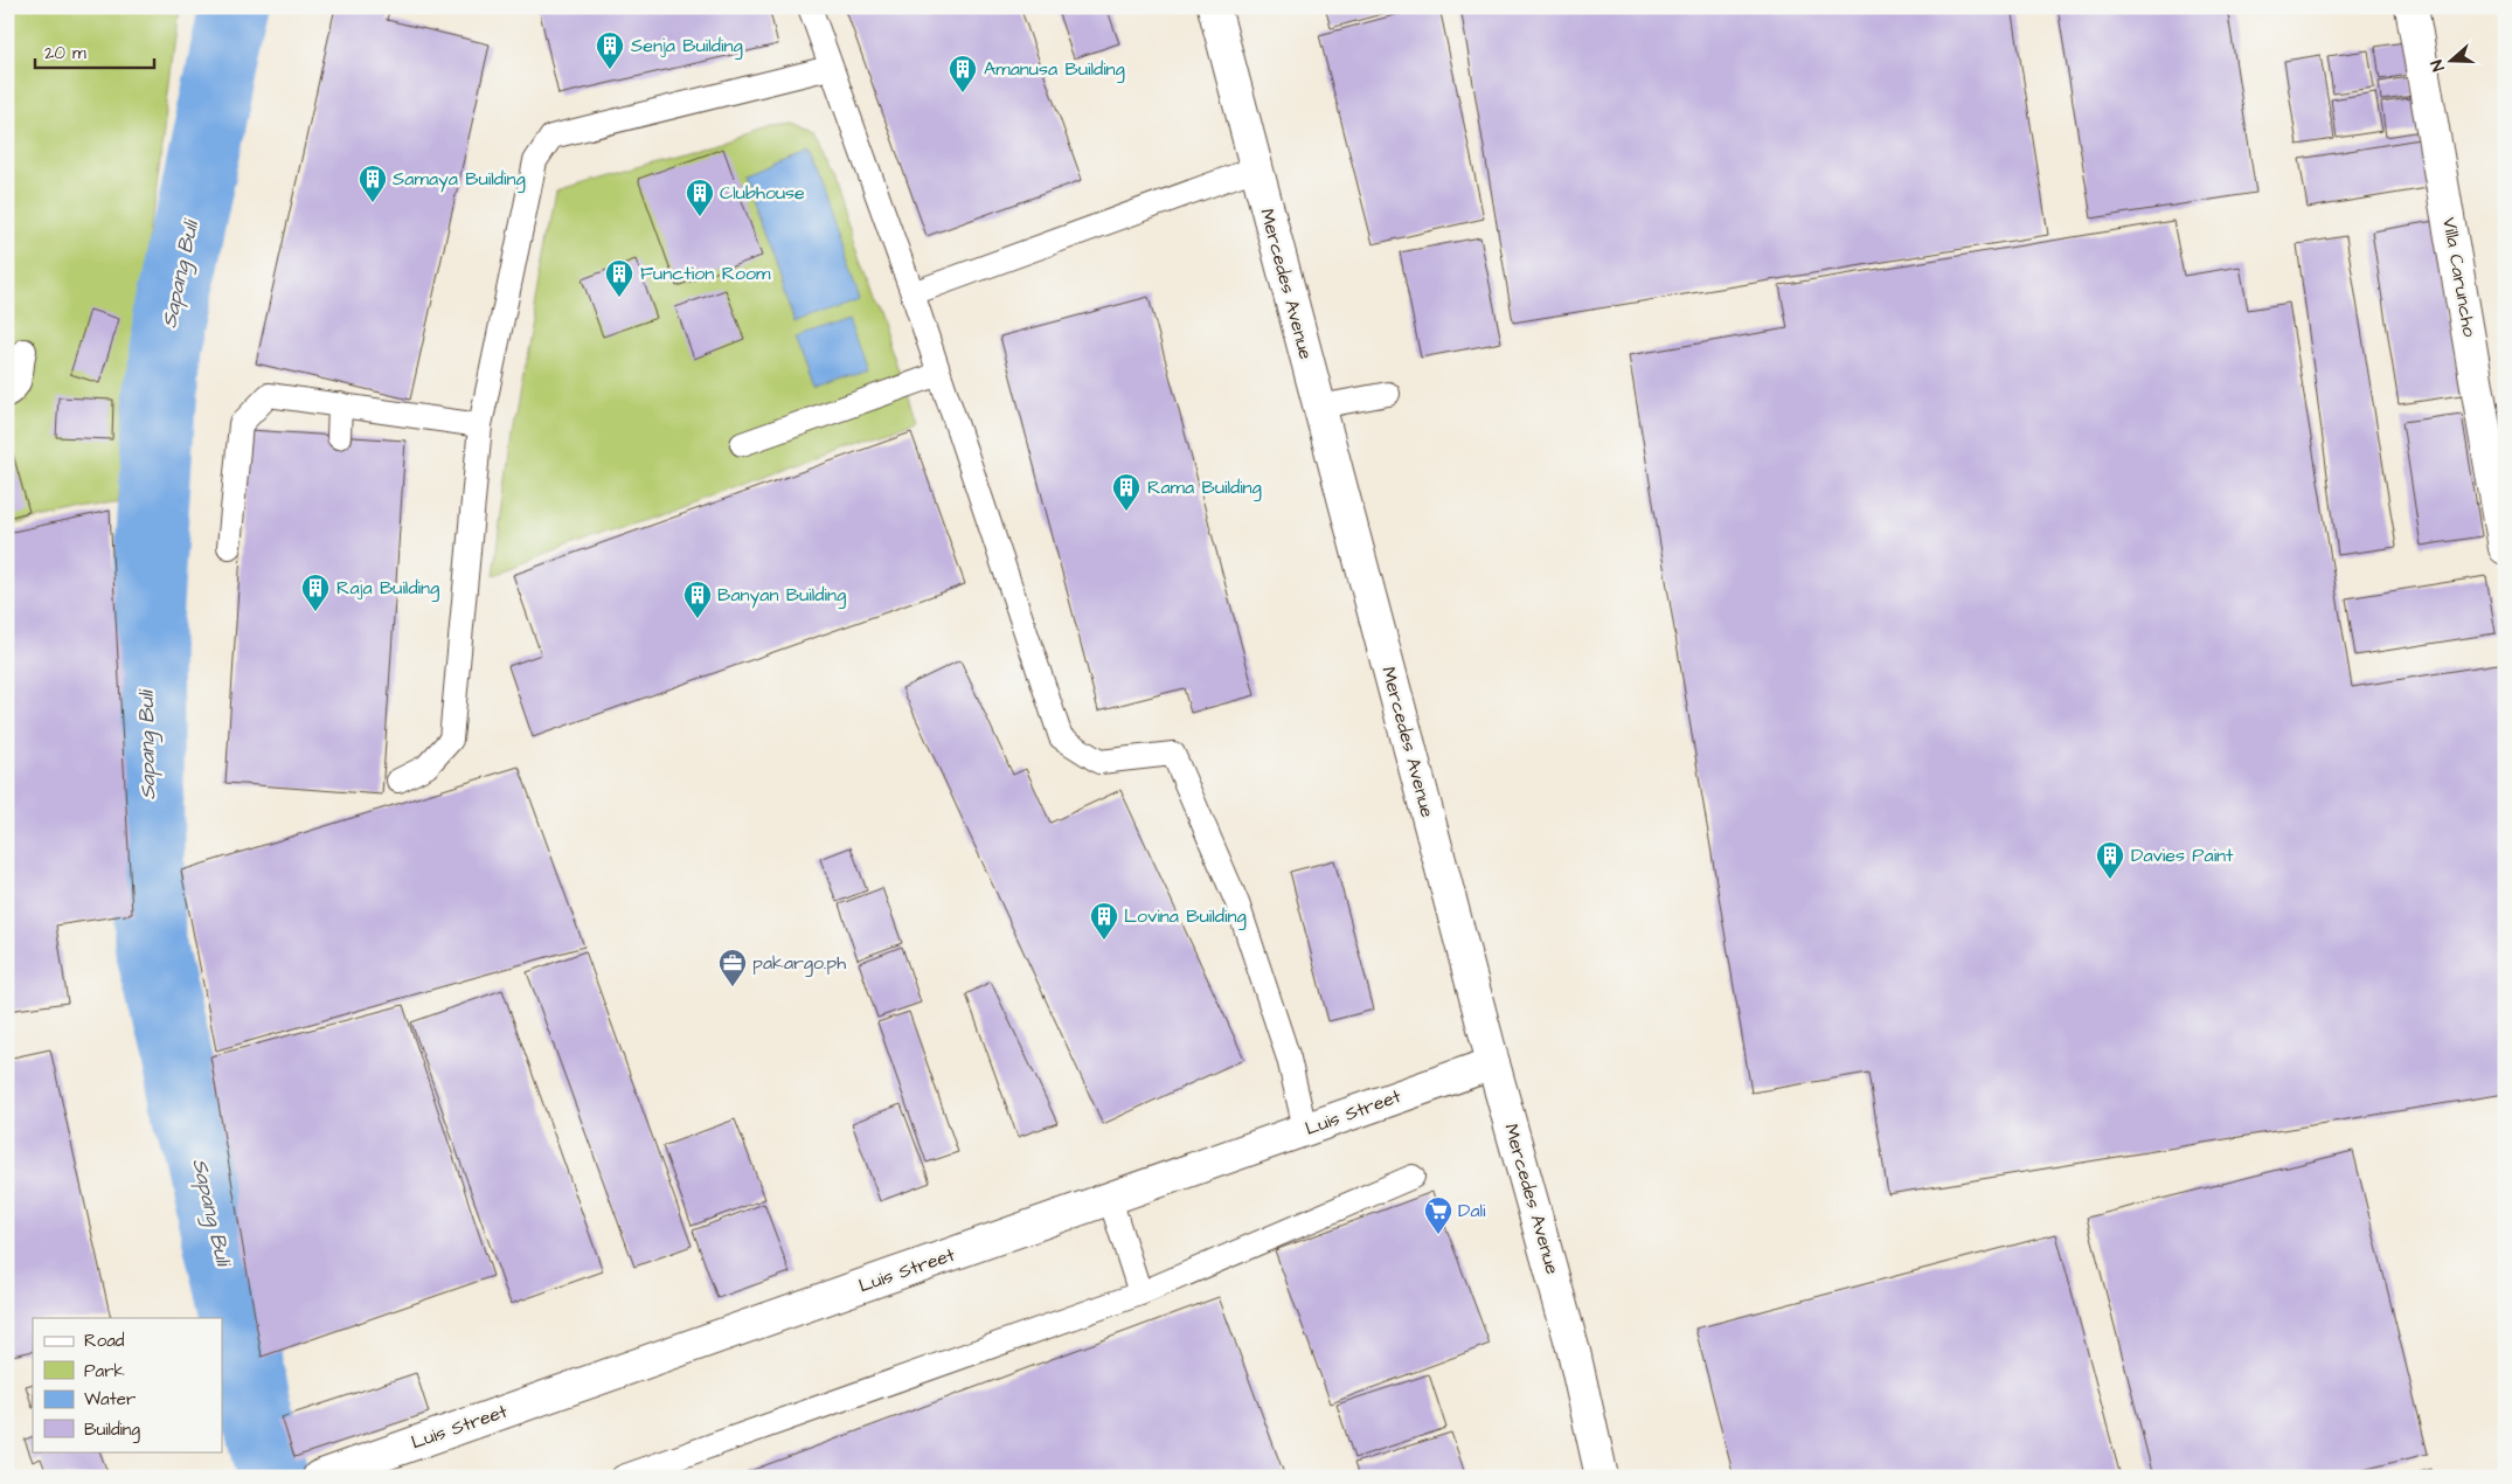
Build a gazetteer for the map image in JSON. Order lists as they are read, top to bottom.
{
  "streets": {
    "street": ["Villa Caruncho", "Mercedes Avenue", "Luis Street"]
  },
  "crossings": [
    ["Mercedes Avenue", "Luis Street"]
  ],
  "water": ["Sapang Buli"],
  "places": {
    "building": [
      "Senja Building",
      "Amanusa Building",
      "Samaya Building",
      "Clubhouse",
      "Function Room",
      "Rama Building",
      "Raja Building",
      "Banyan Building",
      "Davies Paint",
      "Lovina Building"
    ],
    "office": ["pakargo.ph"],
    "supermarket": ["Dali"]
  },
  "legend": [
    "Road",
    "Park",
    "Water",
    "Building"
  ],
  "scale_bar": "20 m",
  "north": "left"
}
